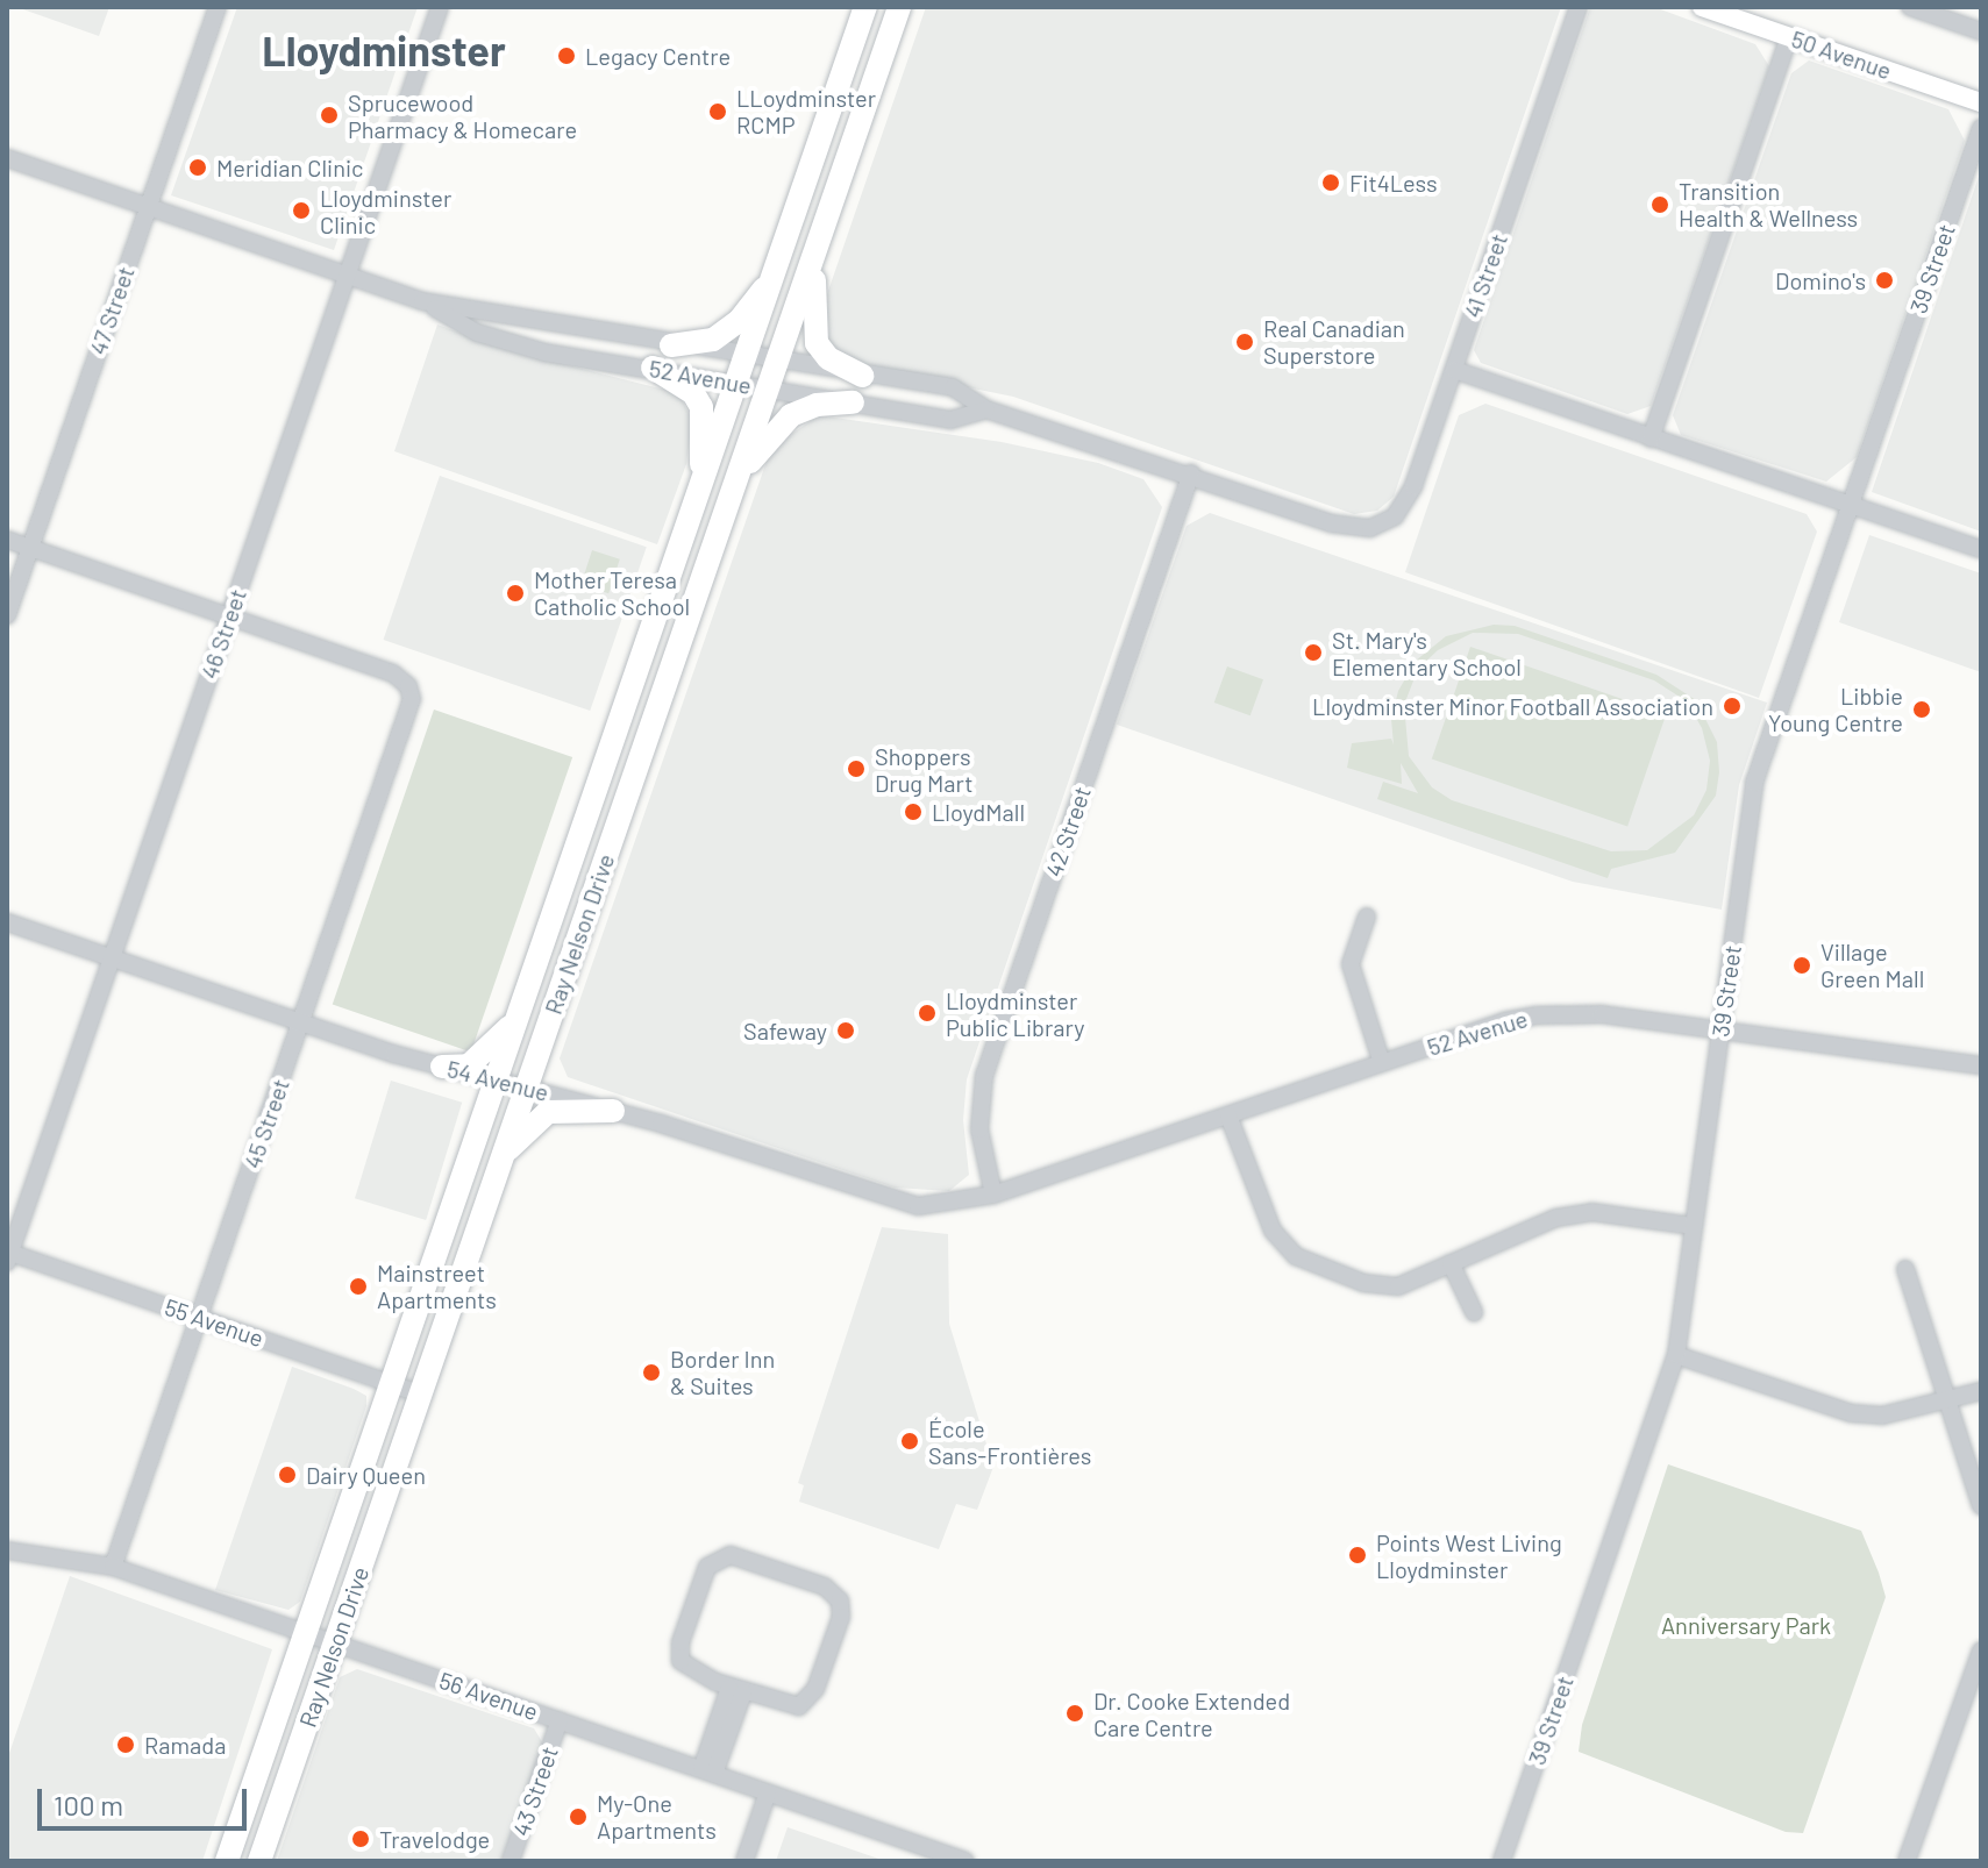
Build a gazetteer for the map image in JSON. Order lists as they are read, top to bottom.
{
  "streets": {
    "highway": ["Ray Nelson Drive"],
    "main road": ["50 Avenue"],
    "street": [
      "39 Street",
      "41 Street",
      "47 Street",
      "52 Avenue",
      "46 Street",
      "42 Street",
      "54 Avenue",
      "45 Street",
      "55 Avenue",
      "56 Avenue",
      "43 Street"
    ]
  },
  "crossings": [
    ["39 Street", "52 Avenue"],
    ["41 Street", "52 Avenue"],
    ["47 Street", "52 Avenue"],
    ["52 Avenue", "46 Street"],
    ["52 Avenue", "42 Street"],
    ["52 Avenue", "Ray Nelson Drive"],
    ["52 Avenue", "54 Avenue"],
    ["46 Street", "54 Avenue"],
    ["46 Street", "45 Street"],
    ["46 Street", "55 Avenue"],
    ["42 Street", "54 Avenue"],
    ["Ray Nelson Drive", "54 Avenue"],
    ["Ray Nelson Drive", "55 Avenue"],
    ["Ray Nelson Drive", "56 Avenue"],
    ["54 Avenue", "45 Street"],
    ["45 Street", "55 Avenue"],
    ["45 Street", "56 Avenue"],
    ["56 Avenue", "43 Street"]
  ],
  "districts": ["Lloydminster"],
  "parks": ["Anniversary Park"],
  "places": [
    "Legacy Centre",
    "LLoydminster RCMP",
    "Sprucewood Pharmacy & Homecare",
    "Meridian Clinic",
    "Fit4Less",
    "Transition Health & Wellness",
    "Lloydminster Clinic",
    "Domino's",
    "Real Canadian Superstore",
    "Mother Teresa Catholic School",
    "St. Mary's Elementary School",
    "Lloydminster Minor Football Association",
    "Libbie Young Centre",
    "Shoppers Drug Mart",
    "LloydMall",
    "Village Green Mall",
    "Lloydminster Public Library",
    "Safeway",
    "Mainstreet Apartments",
    "Border Inn & Suites",
    "École Sans-Frontières",
    "Dairy Queen",
    "Points West Living Lloydminster",
    "Dr. Cooke Extended Care Centre",
    "Ramada",
    "My-One Apartments",
    "Travelodge"
  ],
  "scale_bar": "100 m"
}
